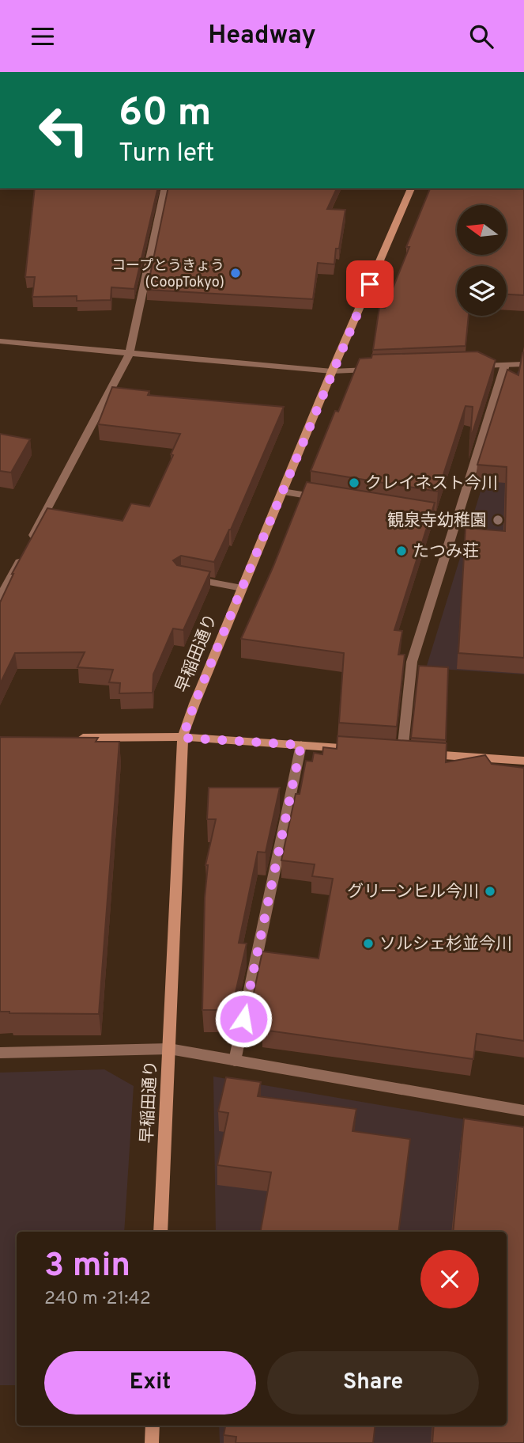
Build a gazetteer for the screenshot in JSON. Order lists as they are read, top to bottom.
{
  "streets": {
    "main road": ["早稲田通り"]
  },
  "places": [
    "コープとうきょう (CoopTokyo)",
    "クレイネスト今川",
    "観泉寺幼稚園",
    "たつみ荘",
    "グリーンヒル今川",
    "ソルシェ杉並今川"
  ],
  "north": "left",
  "page": {
    "header": "Headway",
    "turn": ["60 m", "Turn left"],
    "heading": ["3 min", "240 m · 21:42"],
    "buttons": ["Exit", "Share"]
  }
}
